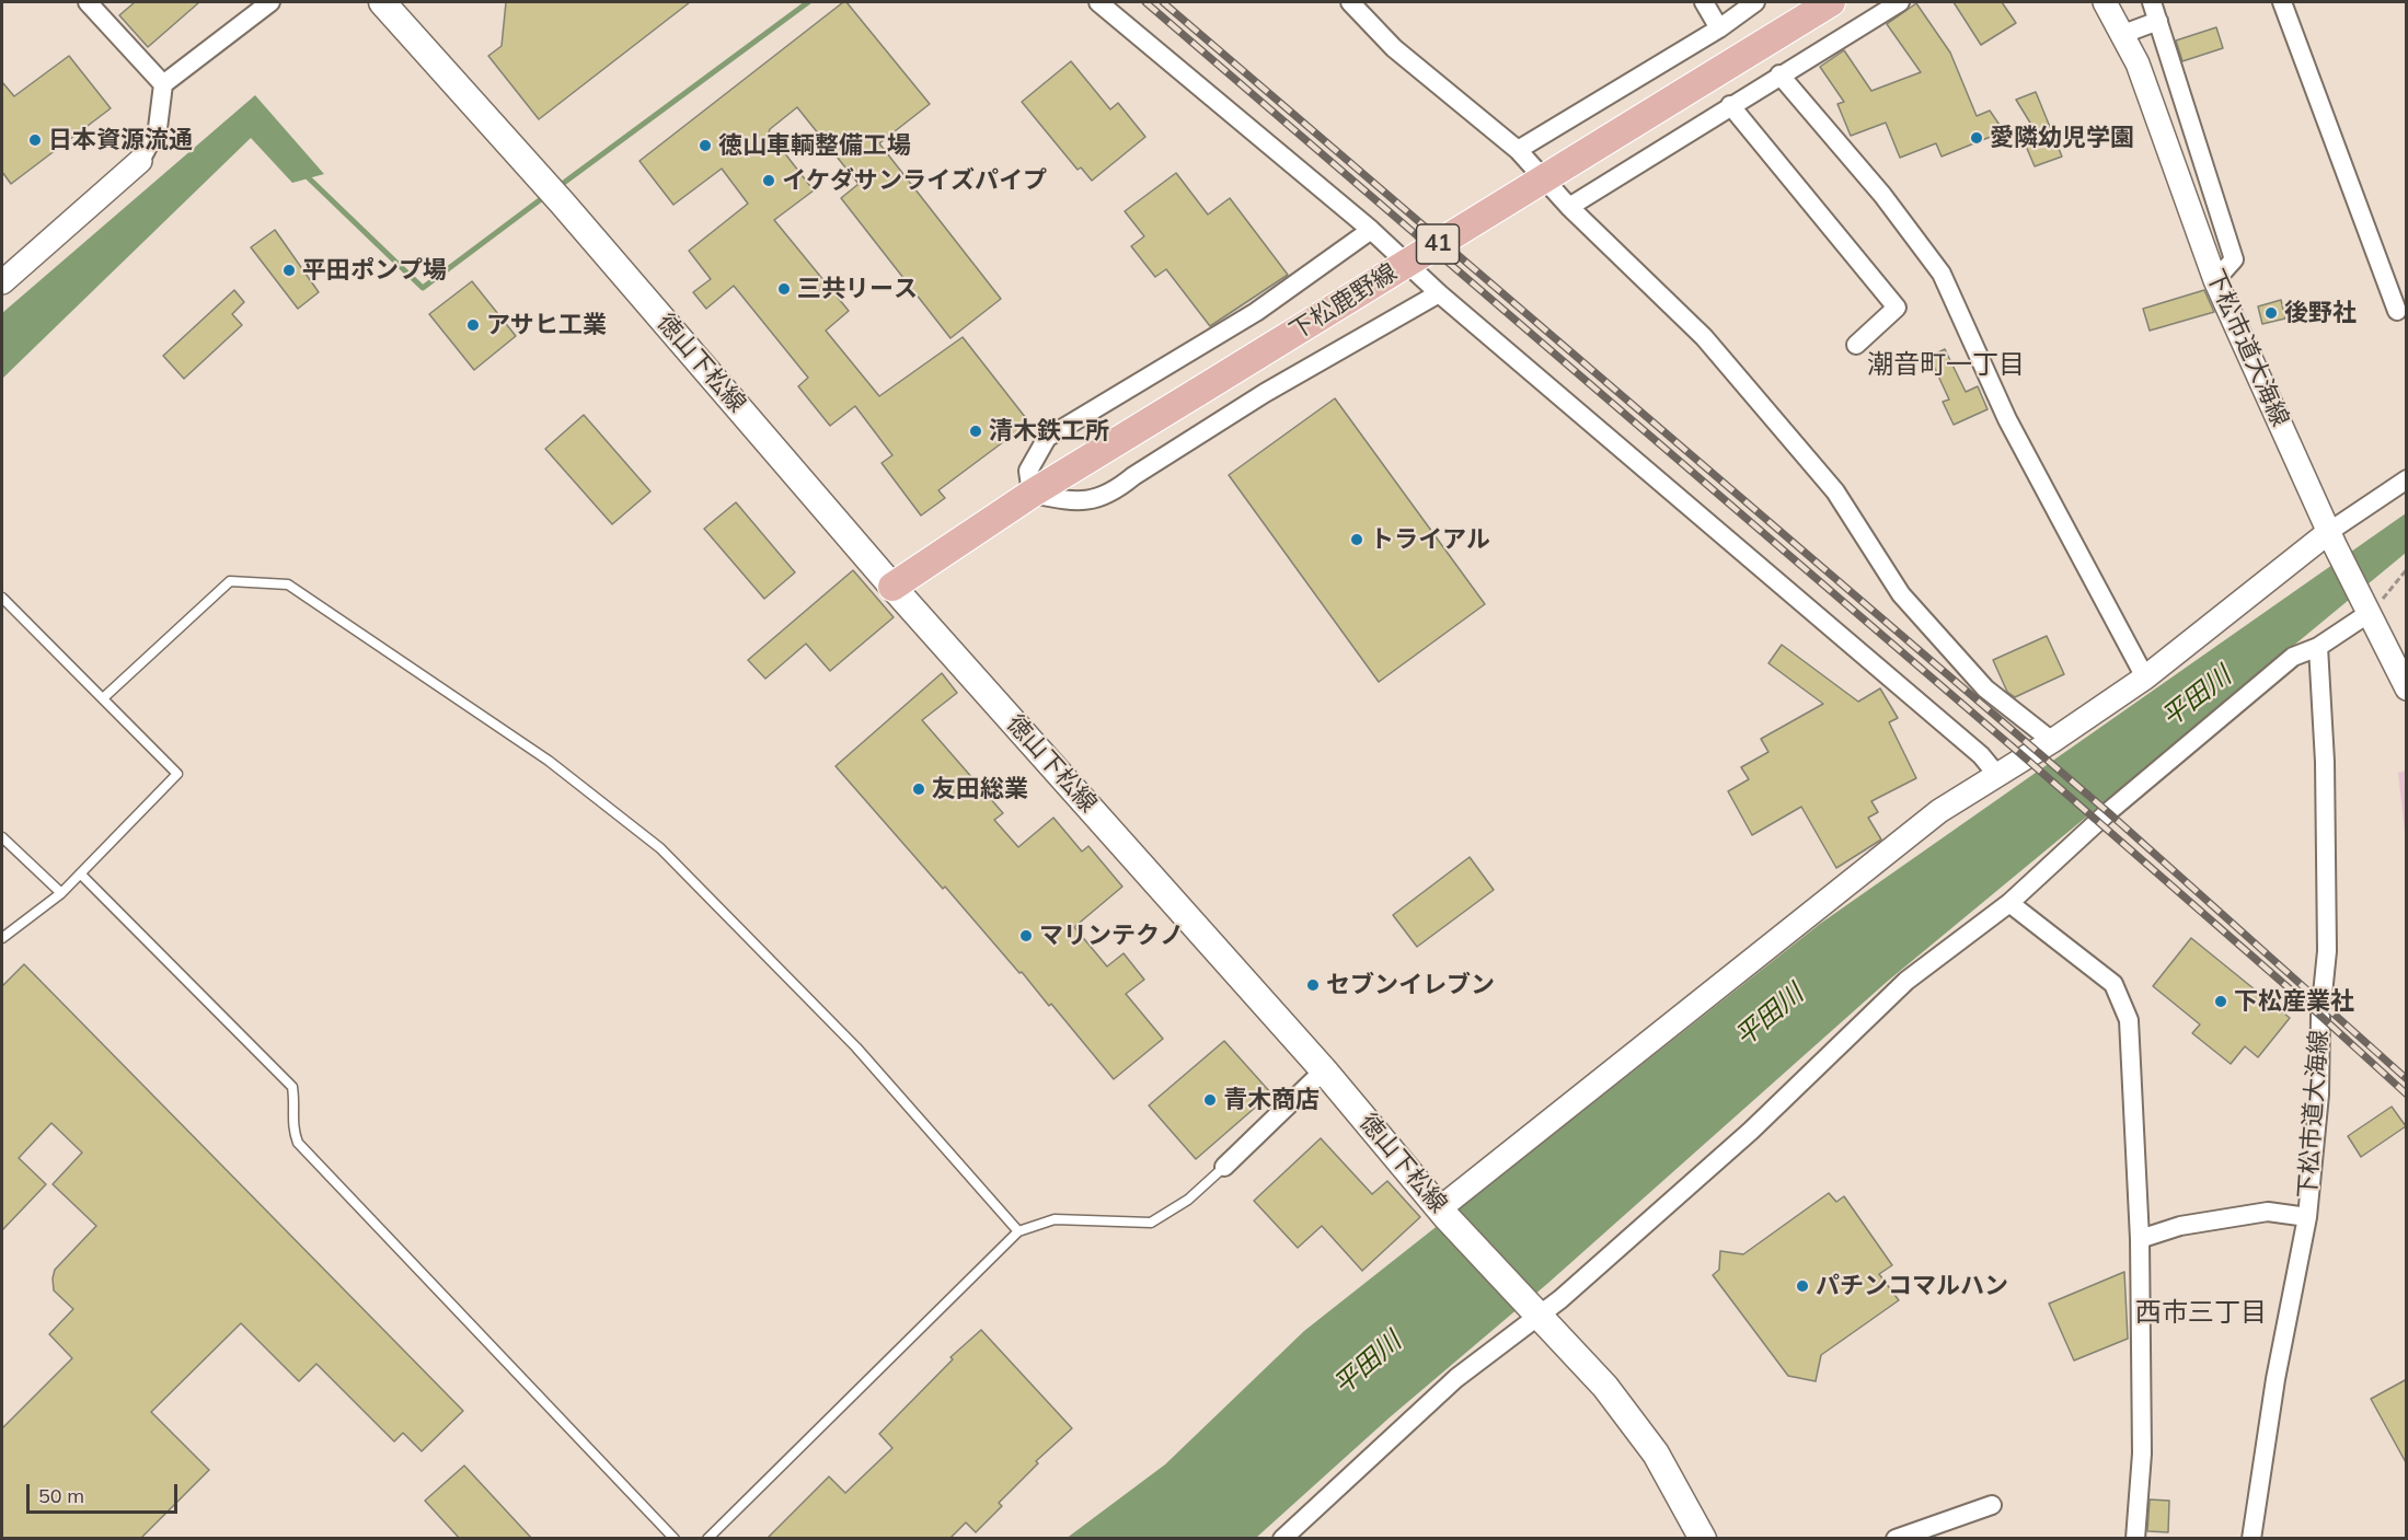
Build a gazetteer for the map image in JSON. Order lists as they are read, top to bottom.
{
  "streets": {
    "main road": ["41", "下松鹿野線", "徳山下松線"],
    "street": ["下松市道大海線"]
  },
  "crossings": [
    ["下松鹿野線", "徳山下松線"]
  ],
  "districts": ["潮音町一丁目", "西市三丁目"],
  "water": ["平田川"],
  "places": [
    "愛隣幼児学園",
    "日本資源流通",
    "徳山車輌整備工場",
    "イケダサンライズパイプ",
    "平田ポンプ場",
    "三共リース",
    "後野社",
    "アサヒ工業",
    "清木鉄工所",
    "トライアル",
    "友田総業",
    "マリンテクノ",
    "セブンイレブン",
    "下松産業社",
    "青木商店",
    "パチンコマルハン"
  ],
  "scale_bar": "50 m"
}
